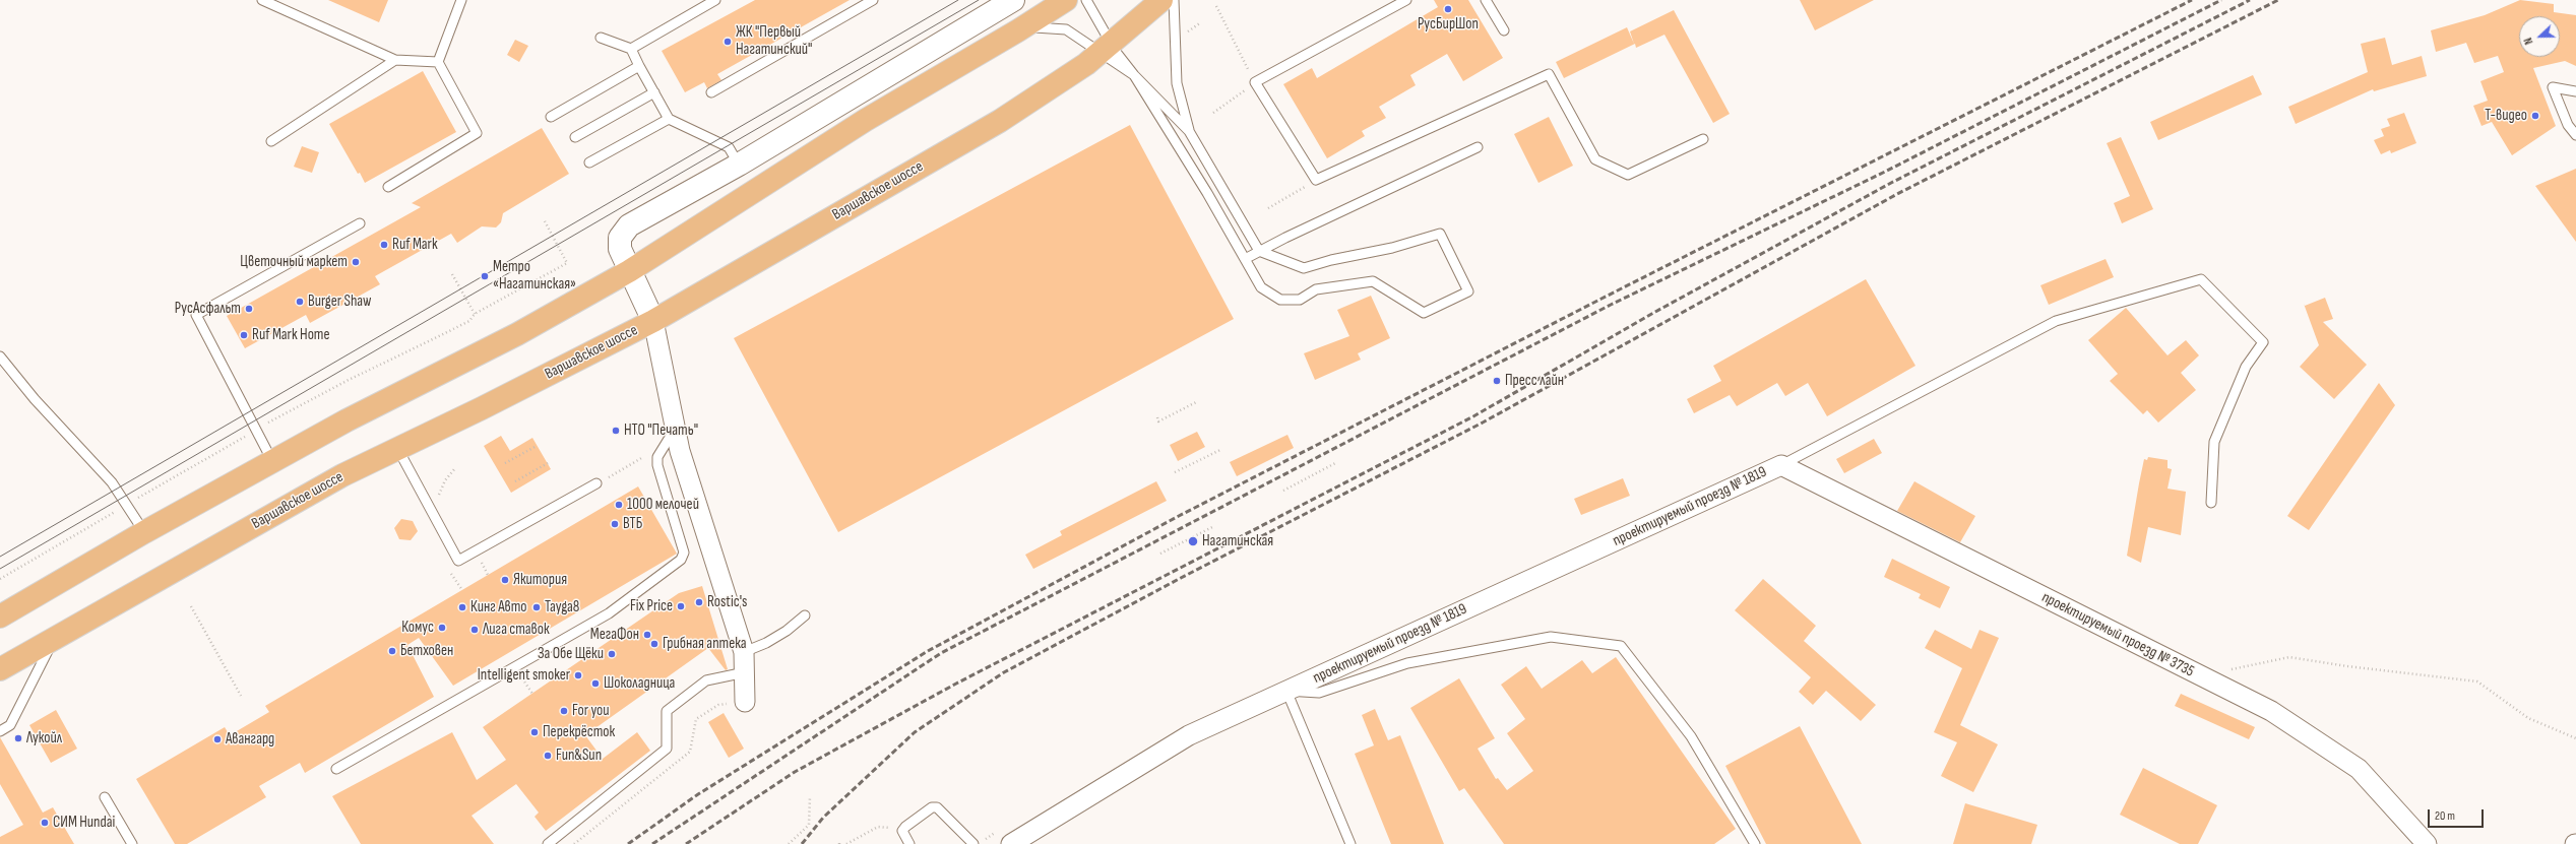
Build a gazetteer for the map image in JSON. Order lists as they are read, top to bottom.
{
  "streets": {
    "main road": ["Варшавское шоссе"],
    "street": ["проектируемый проезд № 1819", "проектируемый проезд № 3735"]
  },
  "crossings": [
    ["проектируемый проезд № 1819", "проектируемый проезд № 3735"]
  ],
  "places": [
    "РусБирШоп",
    "ЖК \"Первый Нагатинский\"",
    "Т-видео",
    "Ruf Mark",
    "Цветочный маркет",
    "Метро «Нагатинская»",
    "Burger Shaw",
    "РусАсфальт",
    "Ruf Mark Home",
    "Пресс лайн",
    "НТО \"Печать\"",
    "1000 мелочей",
    "ВТБ",
    "Нагатинская",
    "Якитория",
    "Rostic's",
    "Fix Price",
    "Кинг Авто",
    "Tayga8",
    "Комус",
    "Лига ставок",
    "МегаФон",
    "Грибная аптека",
    "Бетховен",
    "За Обе Щёки",
    "Intelligent smoker",
    "Шоколадница",
    "For you",
    "Перекрёсток",
    "Лукойл",
    "Авангард",
    "Fun&Sun",
    "СИМ Hundai"
  ],
  "scale_bar": "20 m",
  "north": "left"
}
